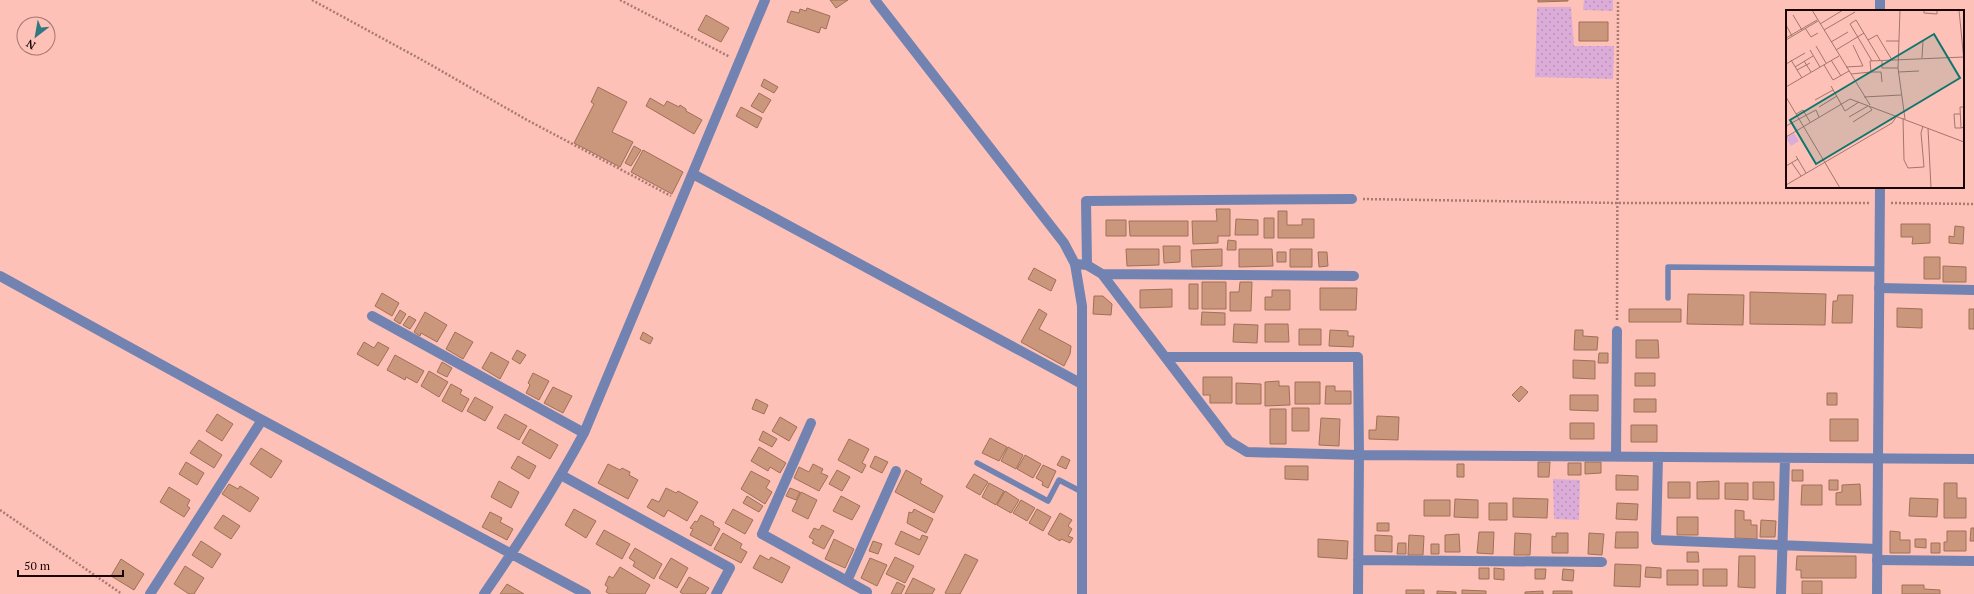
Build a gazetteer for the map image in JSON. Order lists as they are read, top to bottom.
{
  "scale_bar": "50 m",
  "north": "bottom left"
}
